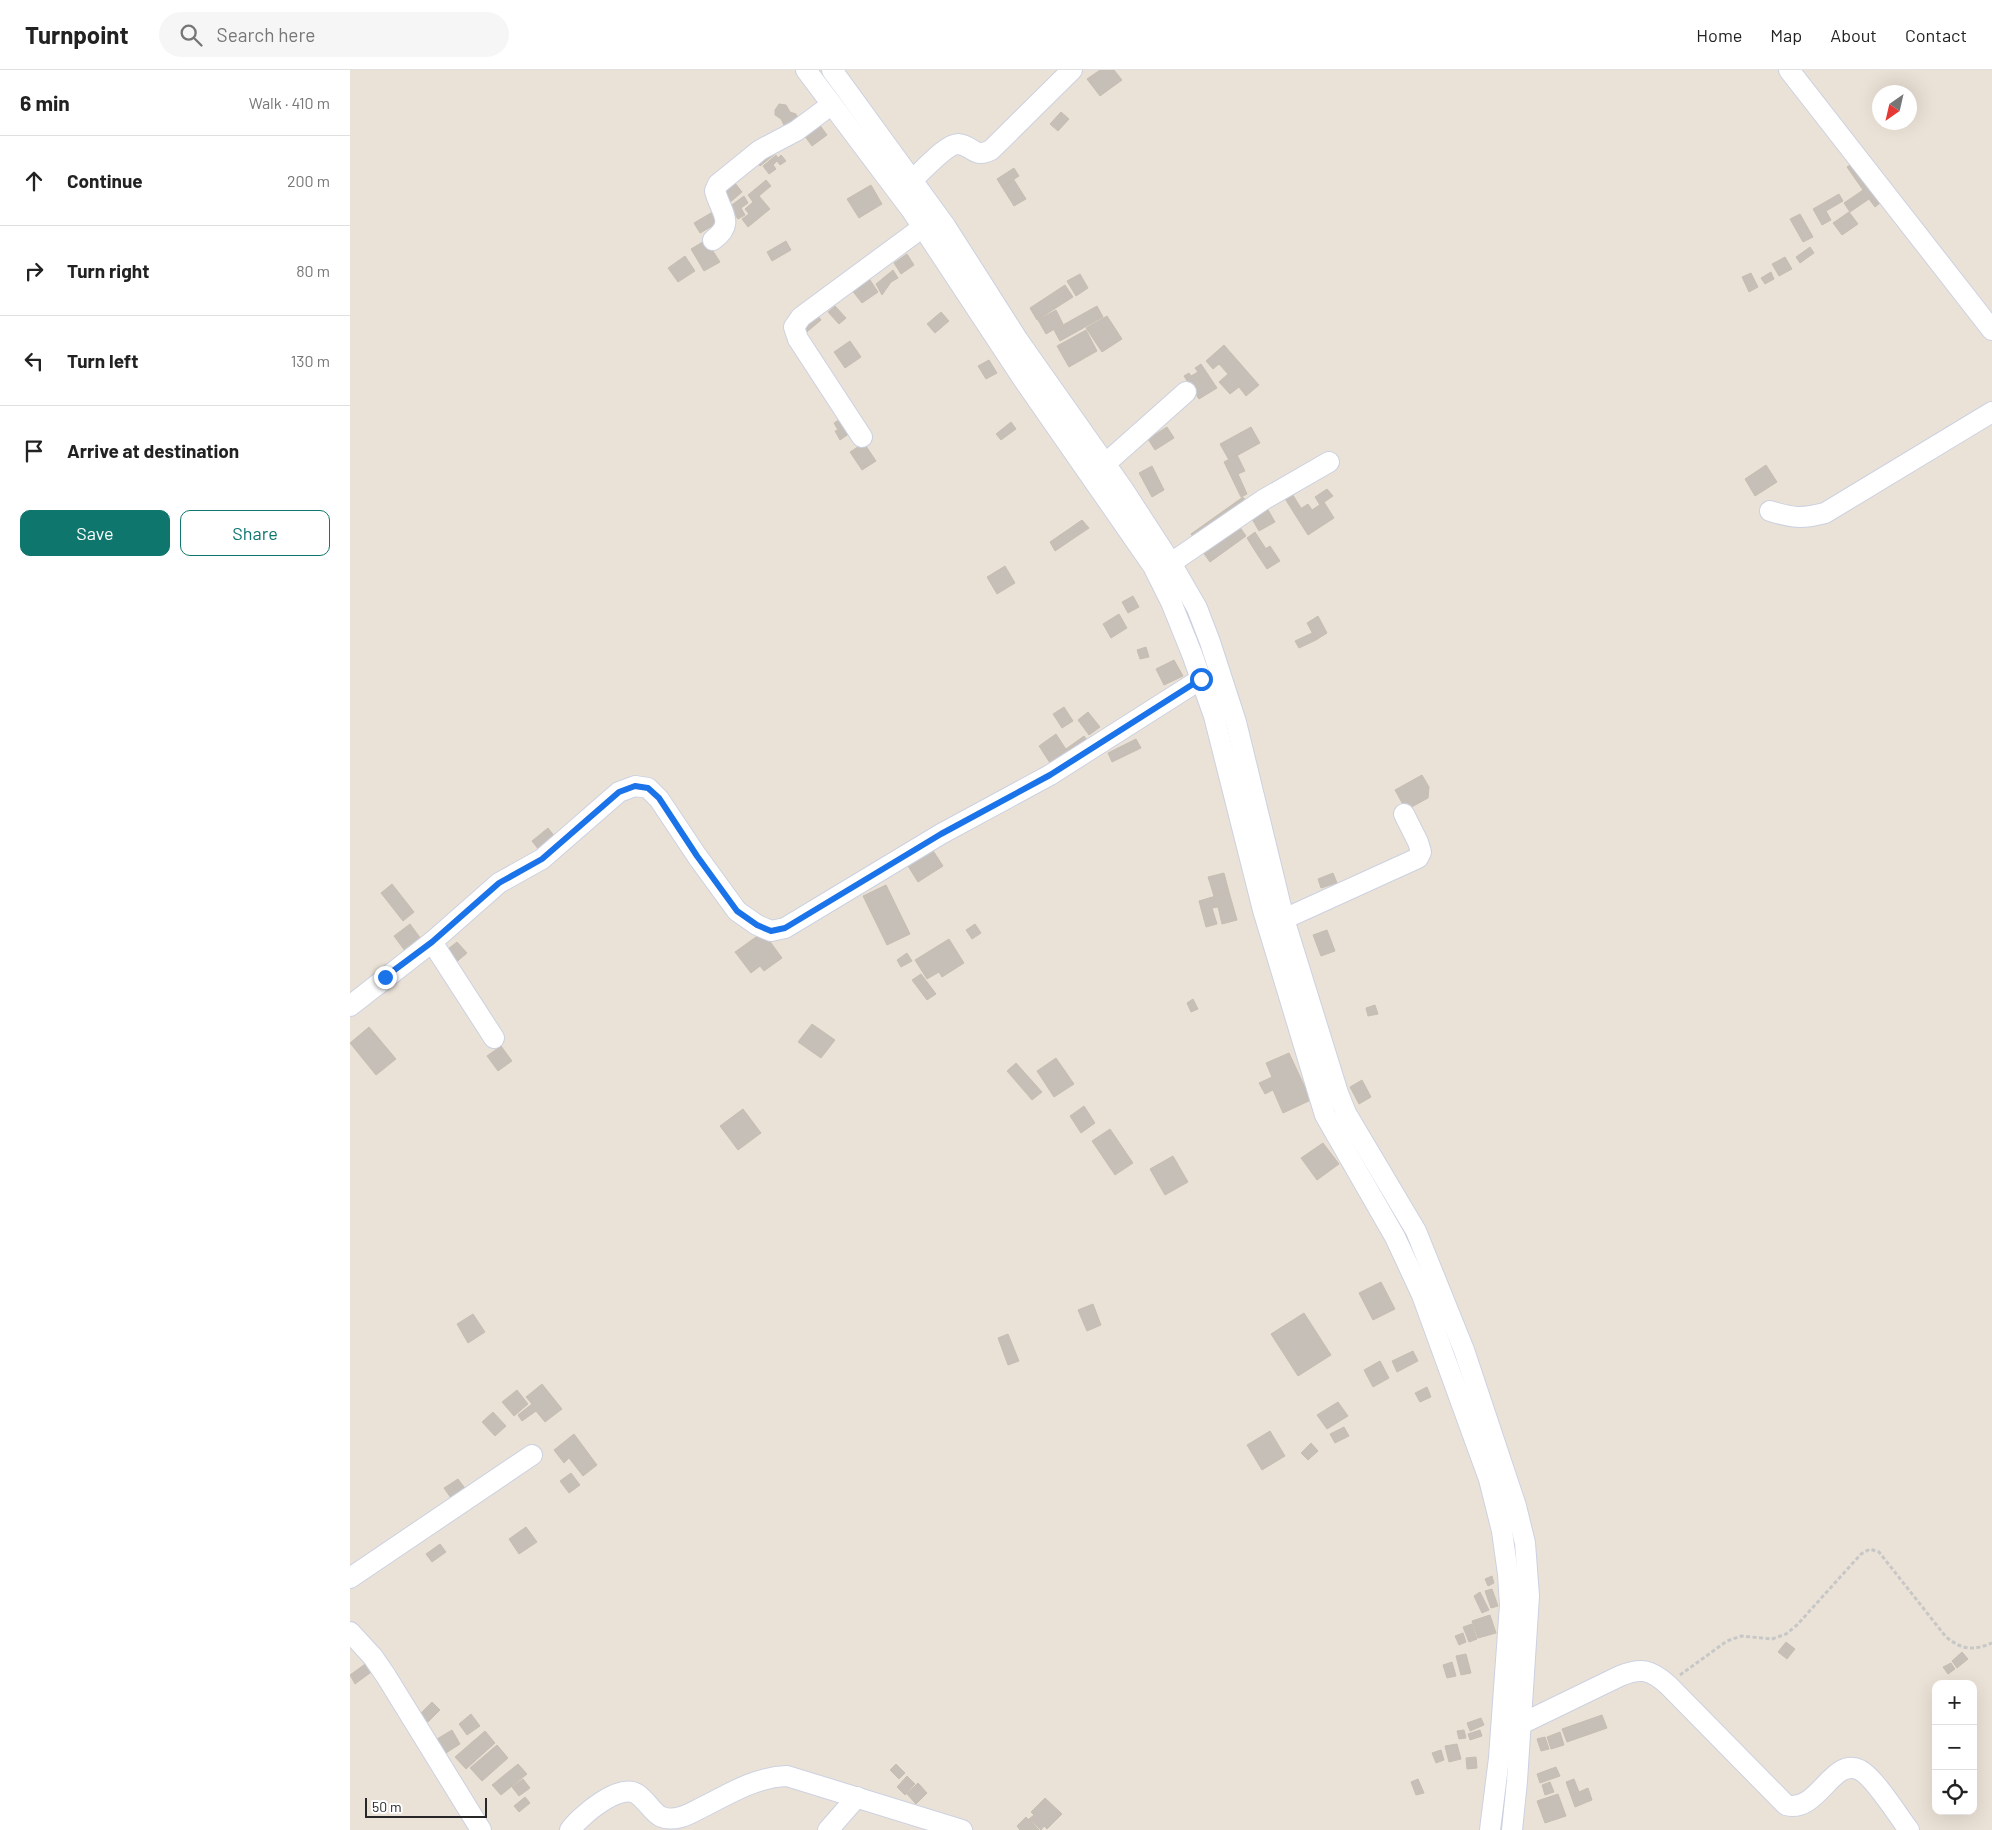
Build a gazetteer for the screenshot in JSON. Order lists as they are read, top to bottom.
{
  "scale_bar": "50 m",
  "north": "bottom left",
  "page": {
    "header": "Turnpoint",
    "search": "Search here",
    "nav": [
      "Home",
      "Map",
      "About",
      "Contact"
    ],
    "heading": ["6 min", "Walk · 410 m"],
    "list": [
      ["Continue", "200 m"],
      ["Turn right", "80 m"],
      ["Turn left", "130 m"],
      "Arrive at destination"
    ],
    "buttons": ["Save", "Share"],
    "map_buttons": ["+", "−"],
    "scale": "50 m"
  }
}
